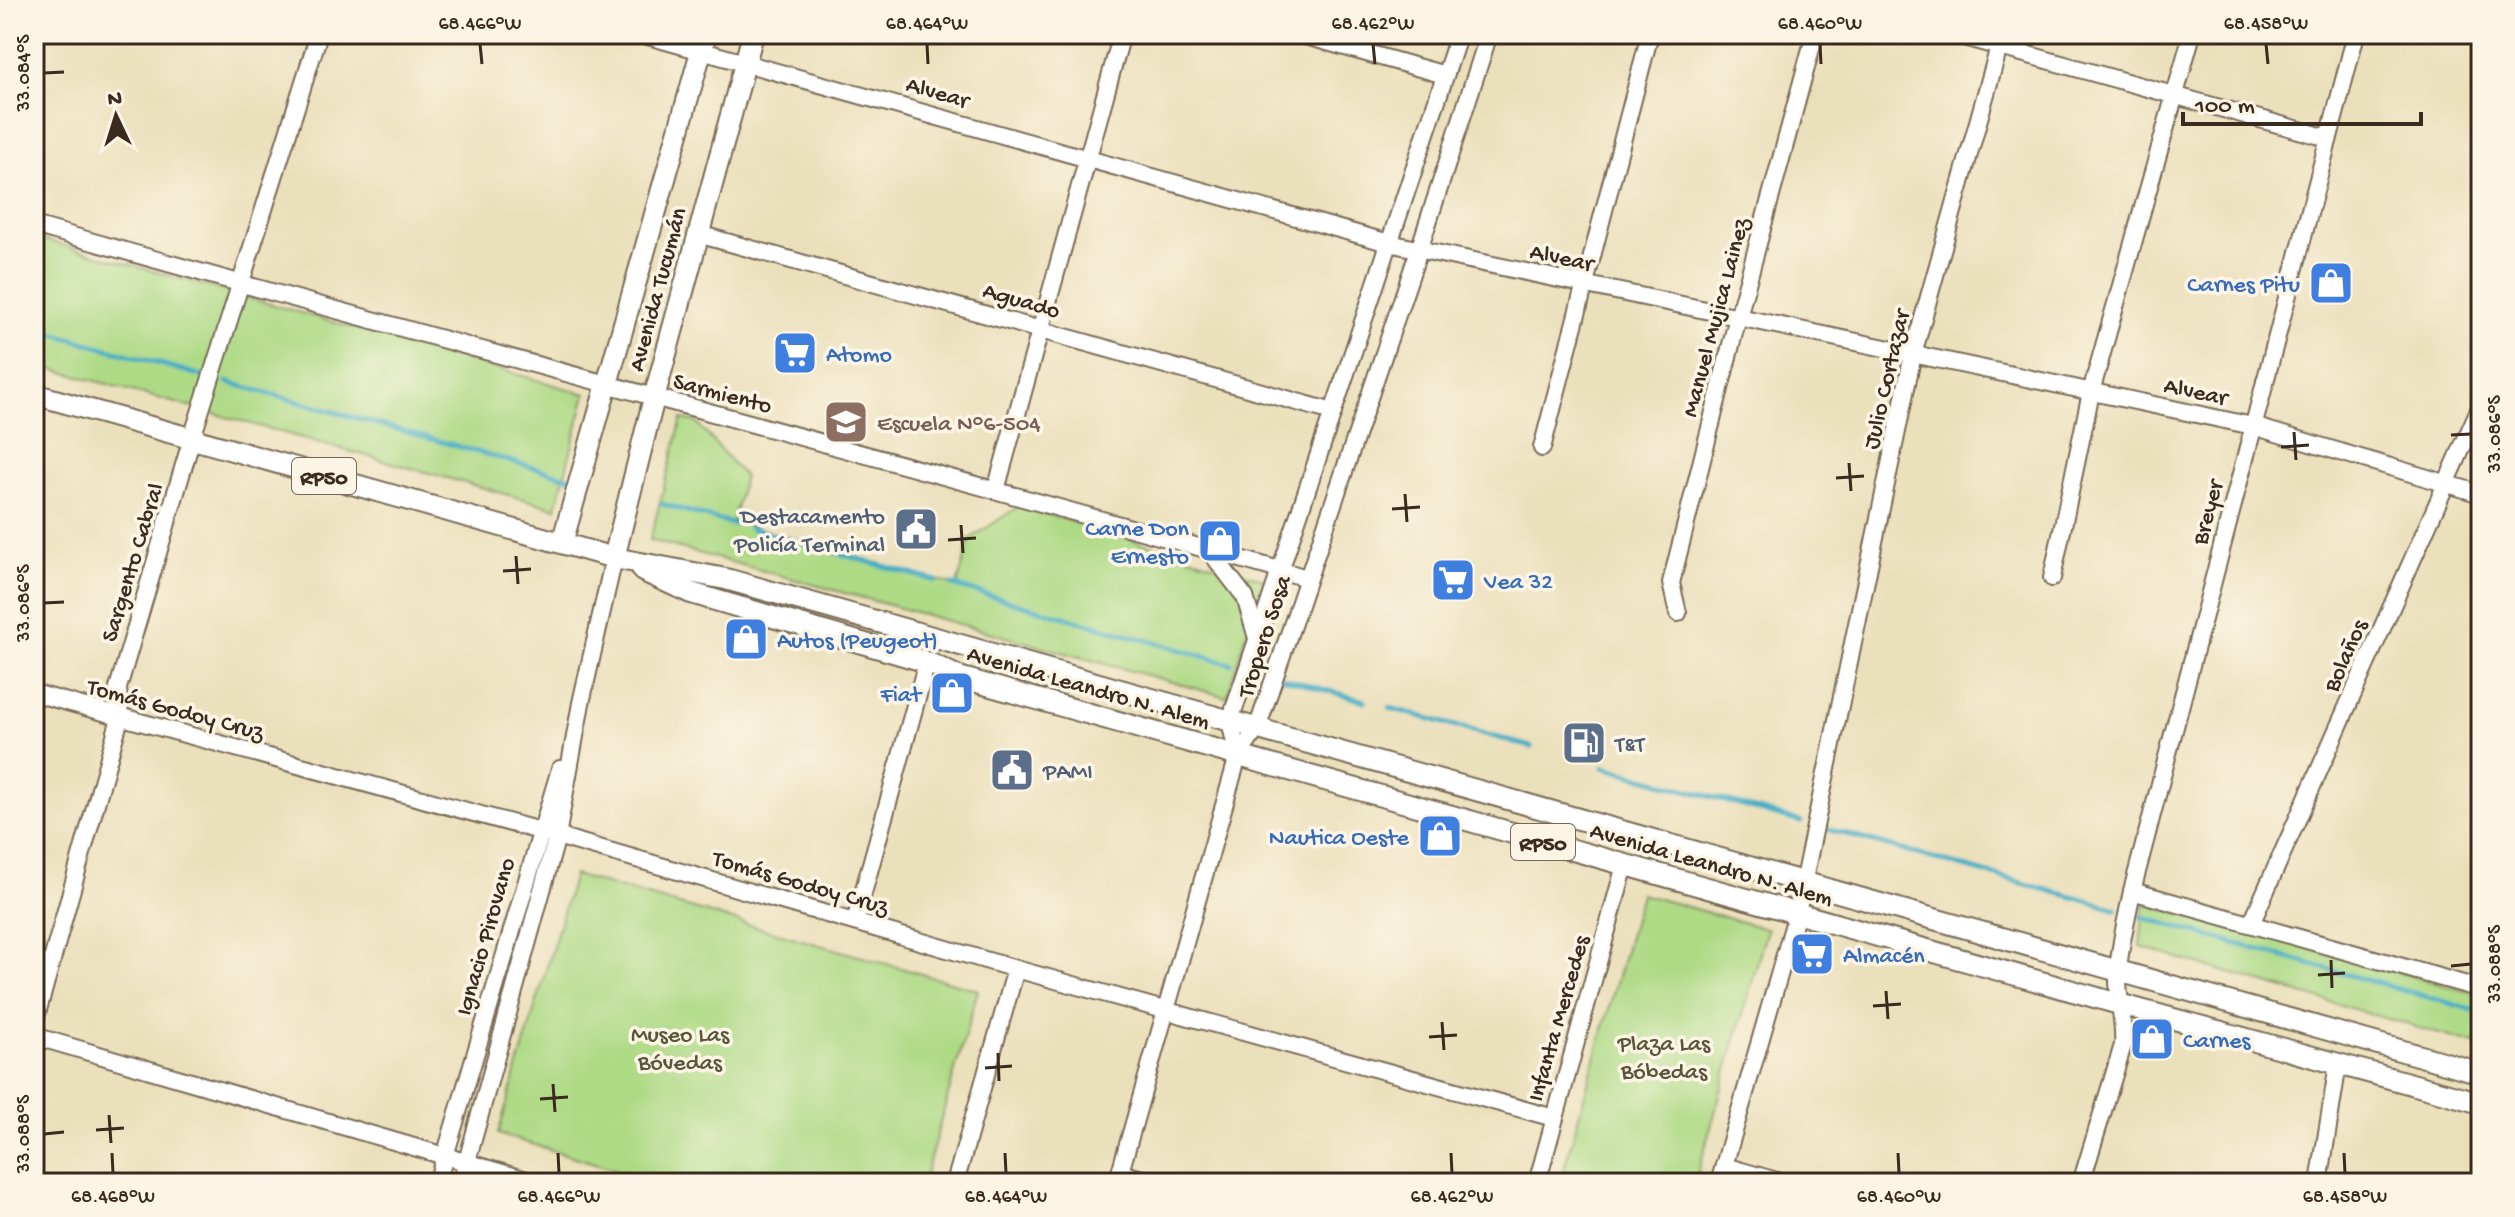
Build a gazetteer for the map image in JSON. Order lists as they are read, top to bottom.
{
  "streets": {
    "main road": ["Avenida Tucumán", "RP50", "Avenida Leandro N. Alem"],
    "street": [
      "Alvear",
      "Aguado",
      "Manuel Mujica Lainez",
      "Julio Cortazar",
      "Sarmiento",
      "Breyer",
      "Sargento Cabral",
      "Tropero Sosa",
      "Bolaños",
      "Tomás Godoy Cruz",
      "Ignacio Pirovano",
      "Infanta Mercedes"
    ]
  },
  "crossings": [
    ["Alvear", "Avenida Tucumán"],
    ["Alvear", "Manuel Mujica Lainez"],
    ["Alvear", "Julio Cortazar"],
    ["Alvear", "Breyer"],
    ["Alvear", "Tropero Sosa"],
    ["Alvear", "Bolaños"],
    ["Avenida Tucumán", "Aguado"],
    ["Avenida Tucumán", "Sarmiento"],
    ["Avenida Tucumán", "Avenida Leandro N. Alem"],
    ["Avenida Tucumán", "Ignacio Pirovano"],
    ["Aguado", "Tropero Sosa"],
    ["Julio Cortazar", "Avenida Leandro N. Alem"],
    ["Sarmiento", "Sargento Cabral"],
    ["Sarmiento", "Tropero Sosa"],
    ["Breyer", "Avenida Leandro N. Alem"],
    ["Sargento Cabral", "Avenida Leandro N. Alem"],
    ["Sargento Cabral", "Tomás Godoy Cruz"],
    ["Tropero Sosa", "Avenida Leandro N. Alem"],
    ["Avenida Leandro N. Alem", "Ignacio Pirovano"],
    ["Avenida Leandro N. Alem", "Infanta Mercedes"],
    ["Tomás Godoy Cruz", "Ignacio Pirovano"],
    ["Tomás Godoy Cruz", "Infanta Mercedes"]
  ],
  "parks": ["Museo Las Bóvedas", "Plaza Las Bóbedas"],
  "places": {
    "shop": [
      "Carnes Pitu",
      "Carne Don Ernesto",
      "Autos (Peugeot)",
      "Fiat",
      "Nautica Oeste",
      "Carnes"
    ],
    "supermarket": ["Atomo", "Vea 32", "Almacén"],
    "school or university": ["Escuela N°6-504"],
    "public building": ["Destacamento Policía Terminal", "PAMI"],
    "fuel station": ["T&T"]
  },
  "scale_bar": "100 m",
  "north": "top",
  "coordinates": [
    "68.466°W",
    "68.464°W",
    "68.462°W",
    "68.460°W",
    "68.458°W",
    "33.084°S",
    "33.086°S",
    "33.088°S",
    "68.468°W"
  ]
}
